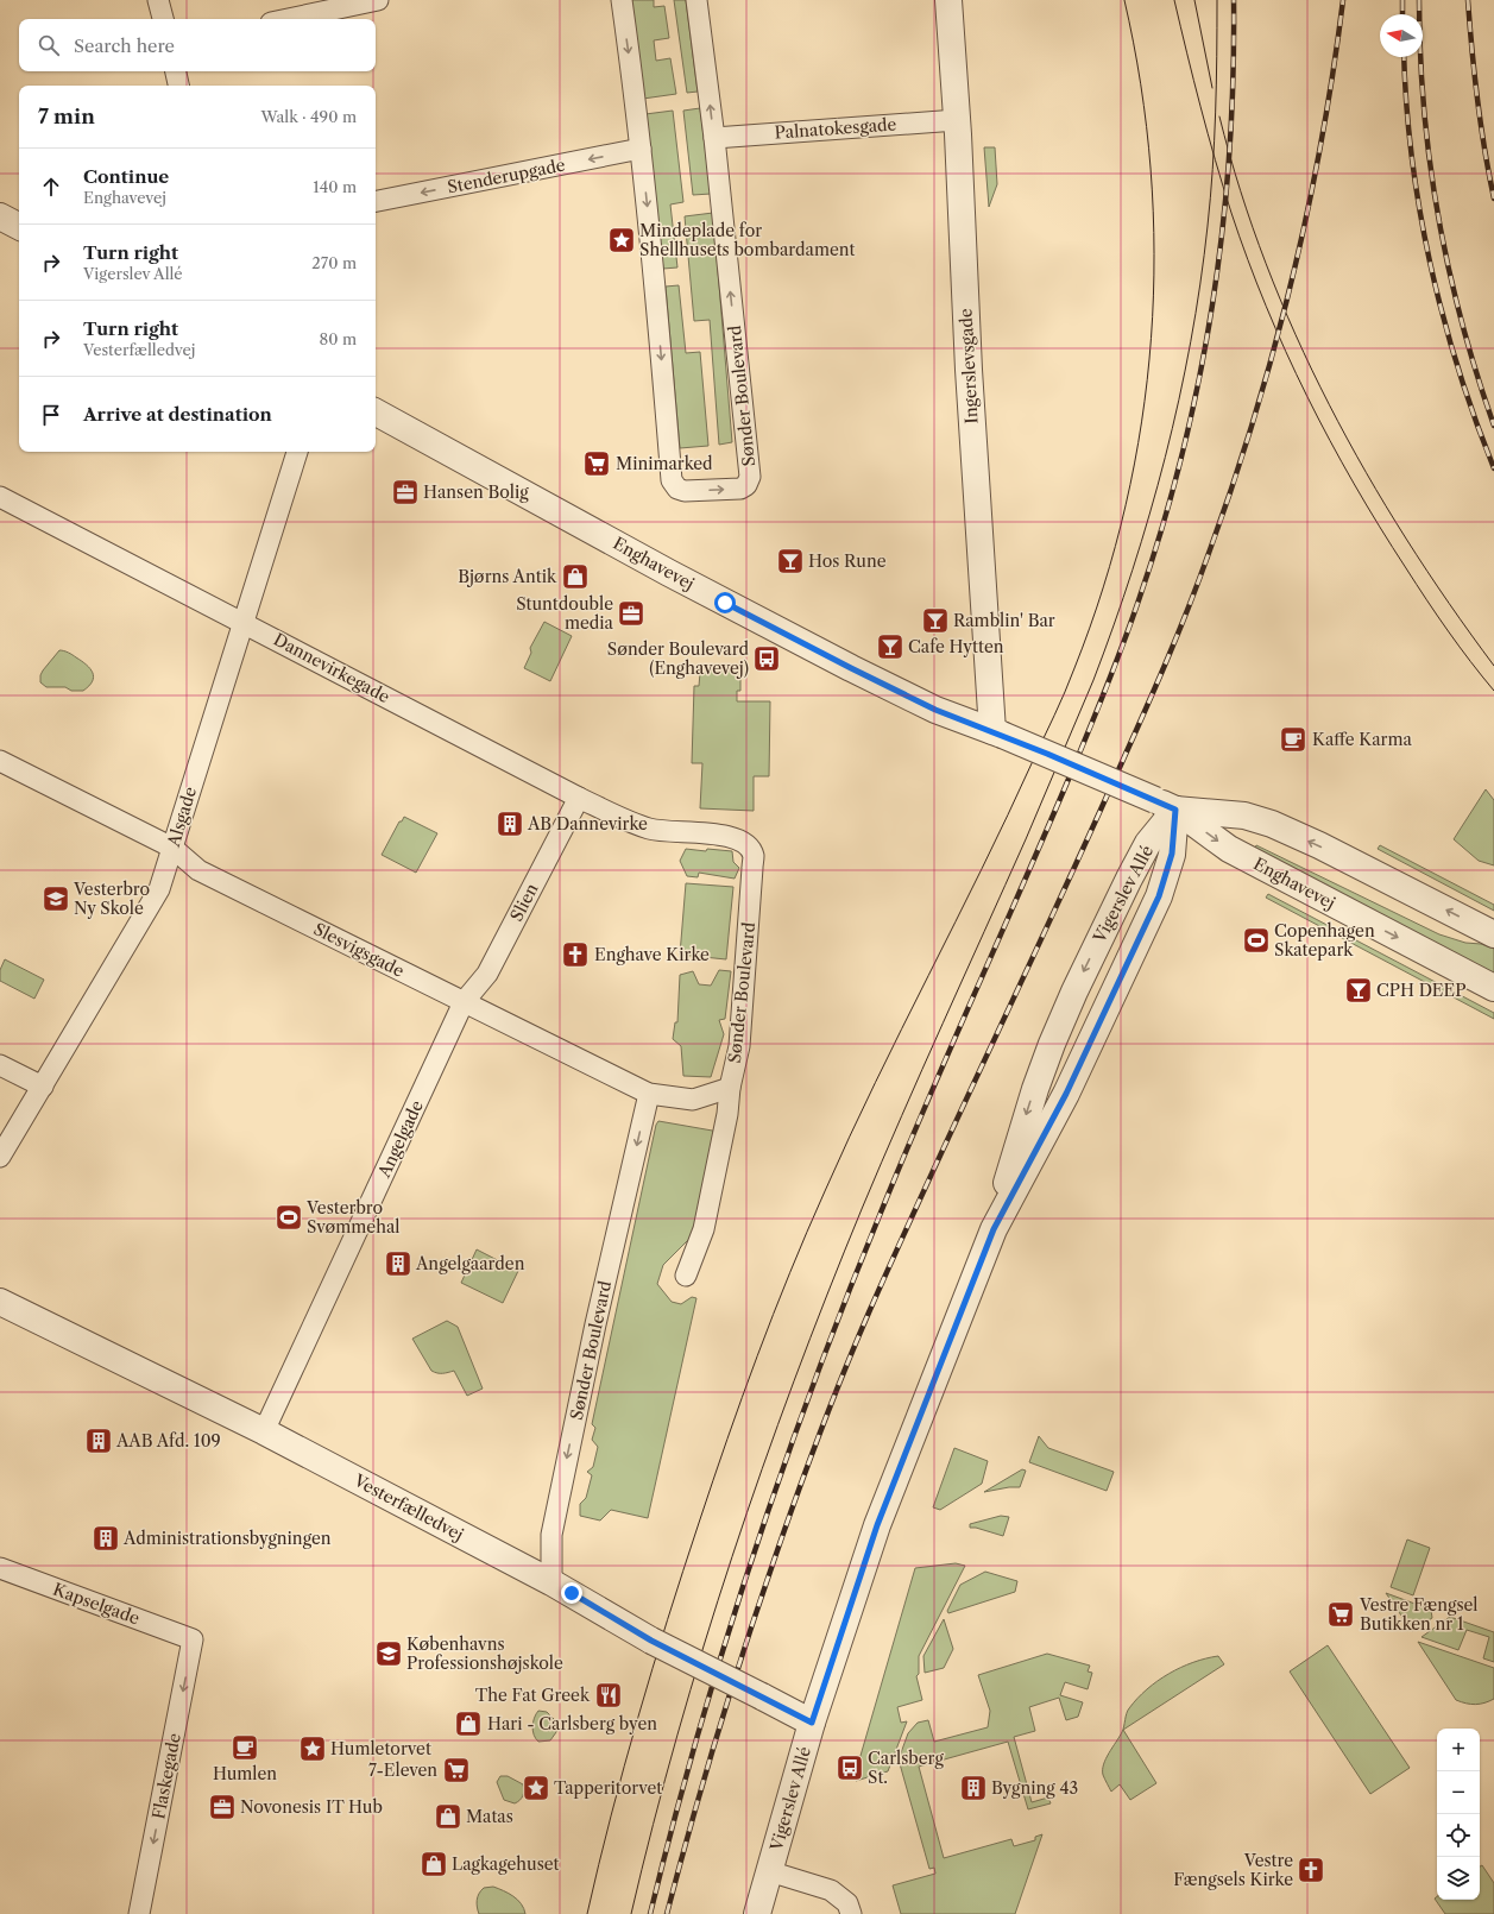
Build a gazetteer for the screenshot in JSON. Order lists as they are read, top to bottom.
{
  "streets": {
    "street": [
      "Palnatokesgade",
      "Stenderupgade",
      "Ingerslevsgade",
      "Sønder Boulevard",
      "Enghavevej",
      "Dannevirkegade",
      "Alsgade",
      "Vigerslev Allé",
      "Slien",
      "Slesvigsgade",
      "Angelgade",
      "Vesterfælledvej",
      "Kapselgade",
      "Flaskegade"
    ]
  },
  "crossings": [
    ["Palnatokesgade", "Ingerslevsgade"],
    ["Palnatokesgade", "Sønder Boulevard"],
    ["Stenderupgade", "Sønder Boulevard"],
    ["Ingerslevsgade", "Enghavevej"],
    ["Sønder Boulevard", "Dannevirkegade"],
    ["Sønder Boulevard", "Slesvigsgade"],
    ["Sønder Boulevard", "Vesterfælledvej"],
    ["Enghavevej", "Vigerslev Allé"],
    ["Dannevirkegade", "Alsgade"],
    ["Dannevirkegade", "Slien"],
    ["Alsgade", "Slesvigsgade"],
    ["Vigerslev Allé", "Vesterfælledvej"],
    ["Slien", "Slesvigsgade"],
    ["Slien", "Angelgade"],
    ["Slesvigsgade", "Angelgade"],
    ["Angelgade", "Vesterfælledvej"],
    ["Kapselgade", "Flaskegade"]
  ],
  "one_way": ["Stenderupgade", "Flaskegade"],
  "places": {
    "place": ["Mindeplade for Shellhusets bombardament", "Humletorvet", "Tapperitorvet"],
    "supermarket": ["Minimarked", "Vestre Fængsel Butikken nr 1", "7-Eleven"],
    "office": ["Hansen Bolig", "Stuntdouble media", "Novonesis IT Hub"],
    "bar": [
      "Hos Rune",
      "Ramblin' Bar",
      "Cafe Hytten",
      "CPH DEEP"
    ],
    "shop": [
      "Bjørns Antik",
      "Hari - Carlsberg byen",
      "Matas",
      "Lagkagehuset"
    ],
    "bus stop": ["Sønder Boulevard (Enghavevej)", "Carlsberg St."],
    "cafe": ["Kaffe Karma", "Humlen"],
    "building": [
      "AB Dannevirke",
      "Angelgaarden",
      "AAB Afd. 109",
      "Administrationsbygningen",
      "Bygning 43"
    ],
    "school or university": ["Vesterbro Ny Skole", "Københavns Professionshøjskole"],
    "sports": ["Copenhagen Skatepark", "Vesterbro Svømmehal"],
    "church": ["Enghave Kirke", "Vestre Fængsels Kirke"],
    "restaurant": ["The Fat Greek"]
  },
  "north": "left",
  "page": {
    "search": "Search here",
    "heading": ["7 min", "Walk · 490 m"],
    "list": [
      ["Continue", "Enghavevej", "140 m"],
      ["Turn right", "Vigerslev Allé", "270 m"],
      ["Turn right", "Vesterfælledvej", "80 m"],
      "Arrive at destination"
    ],
    "map_buttons": ["+", "−"]
  }
}
